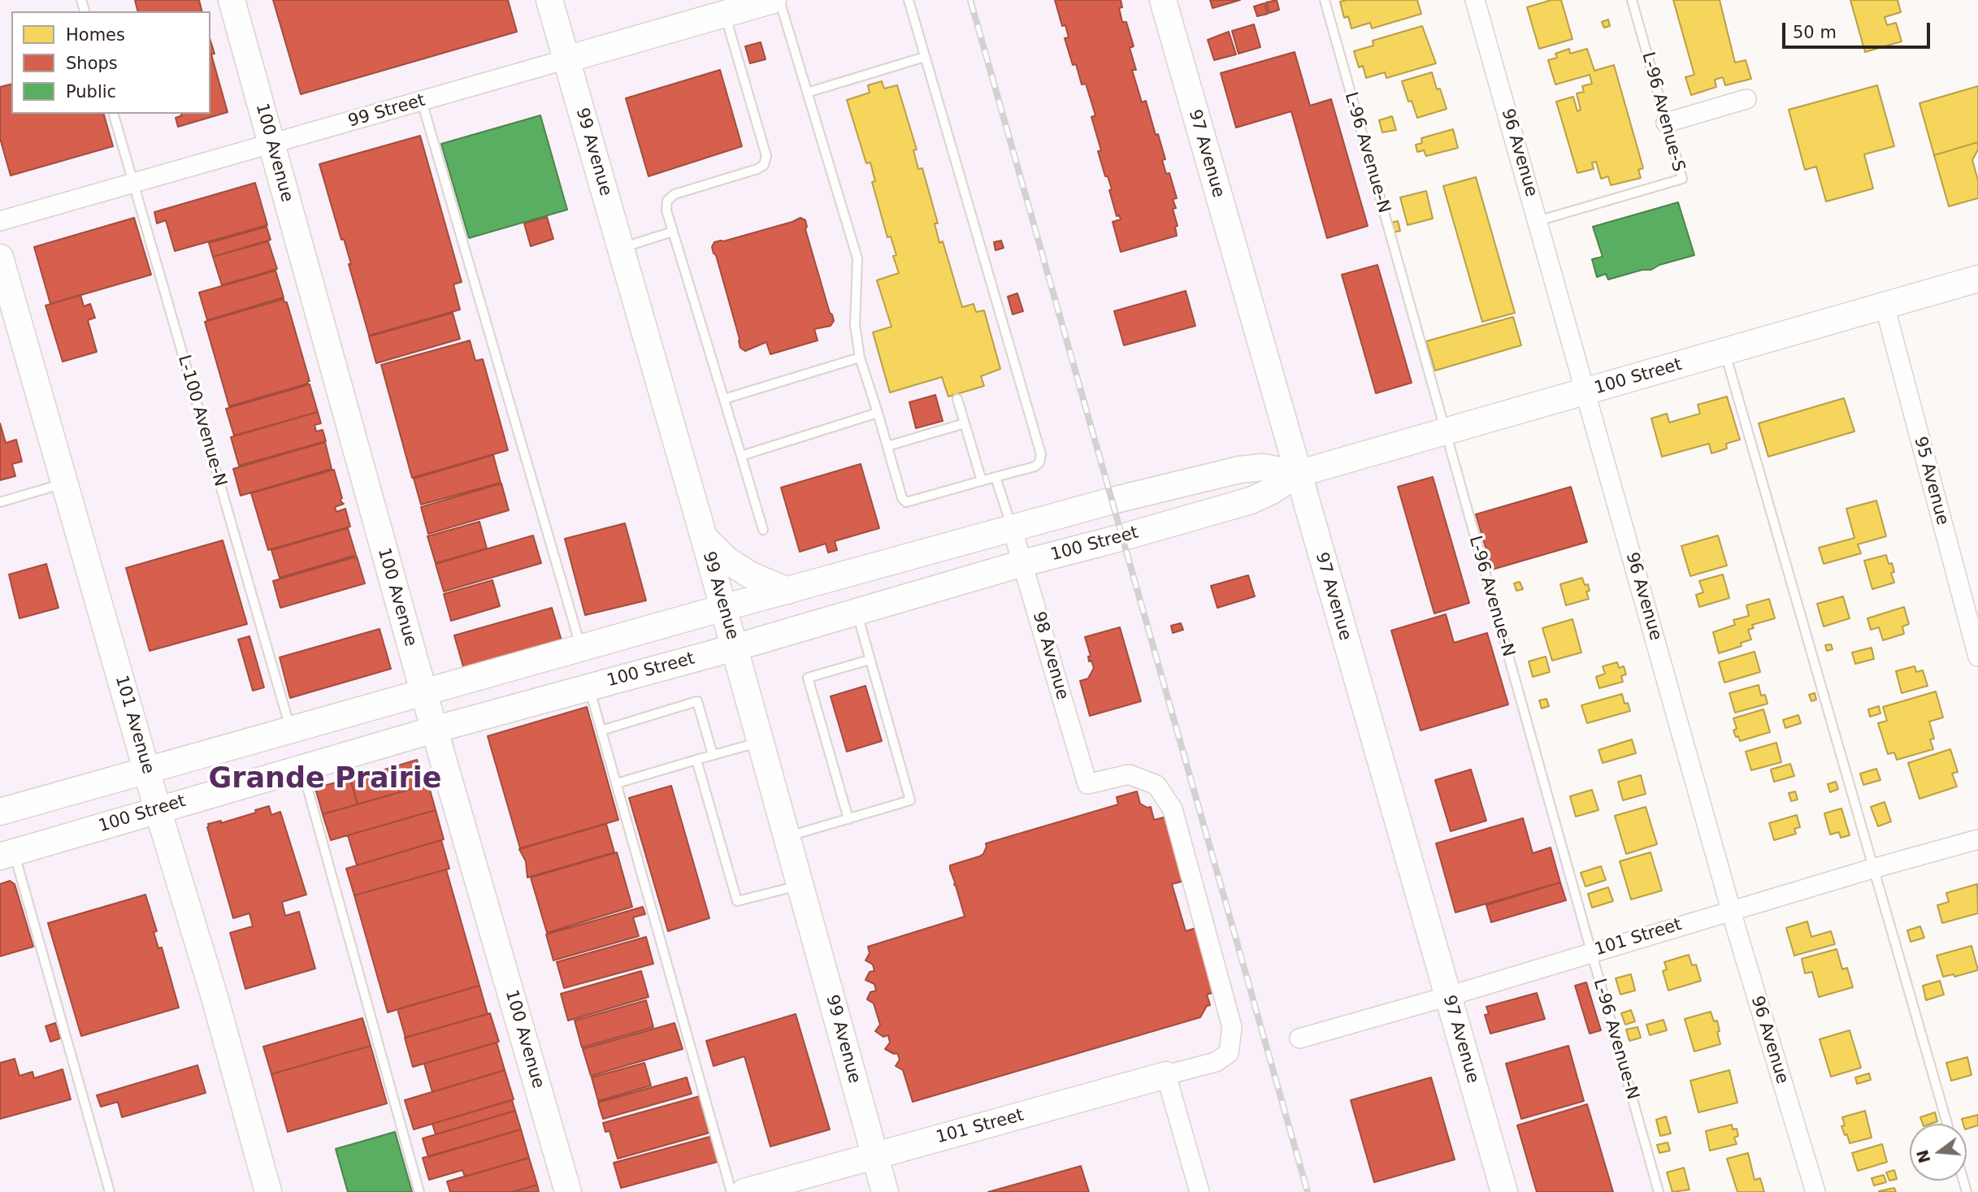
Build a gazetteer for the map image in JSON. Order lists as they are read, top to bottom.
{
  "streets": {
    "main road": [
      "99 Street",
      "99 Avenue",
      "100 Avenue",
      "97 Avenue",
      "100 Street",
      "101 Avenue",
      "101 Street"
    ],
    "street": ["96 Avenue", "95 Avenue", "98 Avenue"],
    "lane": ["L-96 Avenue-S", "L-96 Avenue-N", "L-100 Avenue-N"]
  },
  "crossings": [
    ["99 Street", "99 Avenue"],
    ["99 Street", "100 Avenue"],
    ["99 Street", "L-100 Avenue-N"],
    ["L-96 Avenue-S", "96 Avenue"],
    ["99 Avenue", "100 Street"],
    ["99 Avenue", "101 Street"],
    ["100 Avenue", "100 Street"],
    ["L-96 Avenue-N", "100 Street"],
    ["L-96 Avenue-N", "101 Street"],
    ["96 Avenue", "100 Street"],
    ["96 Avenue", "101 Street"],
    ["97 Avenue", "100 Street"],
    ["97 Avenue", "101 Street"],
    ["100 Street", "L-100 Avenue-N"],
    ["100 Street", "95 Avenue"],
    ["100 Street", "98 Avenue"],
    ["100 Street", "101 Avenue"],
    ["98 Avenue", "101 Street"]
  ],
  "districts": ["Grande Prairie"],
  "legend": ["Homes", "Shops", "Public"],
  "scale_bar": "50 m",
  "north": "left"
}
